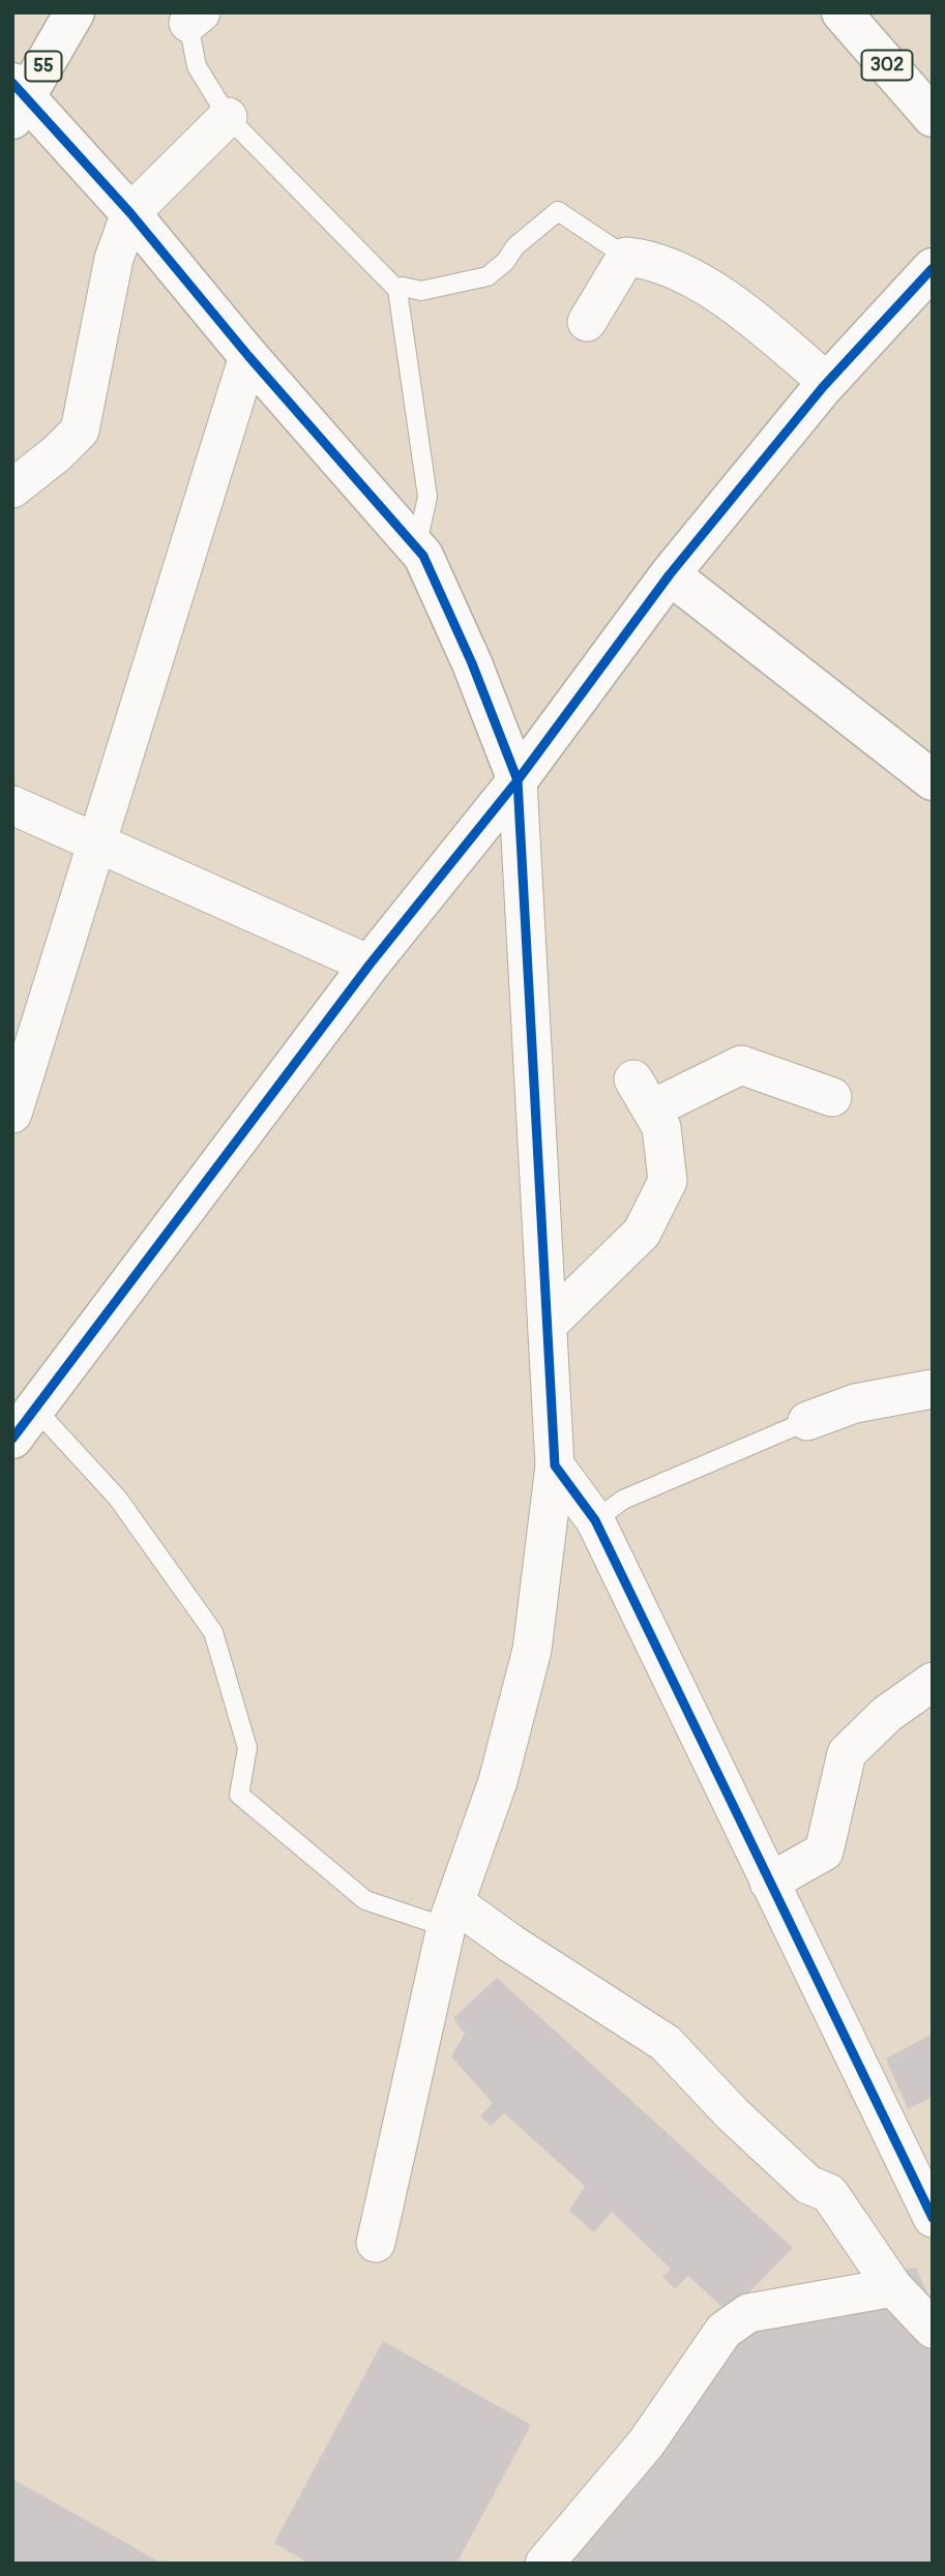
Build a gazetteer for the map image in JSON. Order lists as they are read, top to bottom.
{
  "streets": {
    "main road": ["302", "55"]
  }
}
